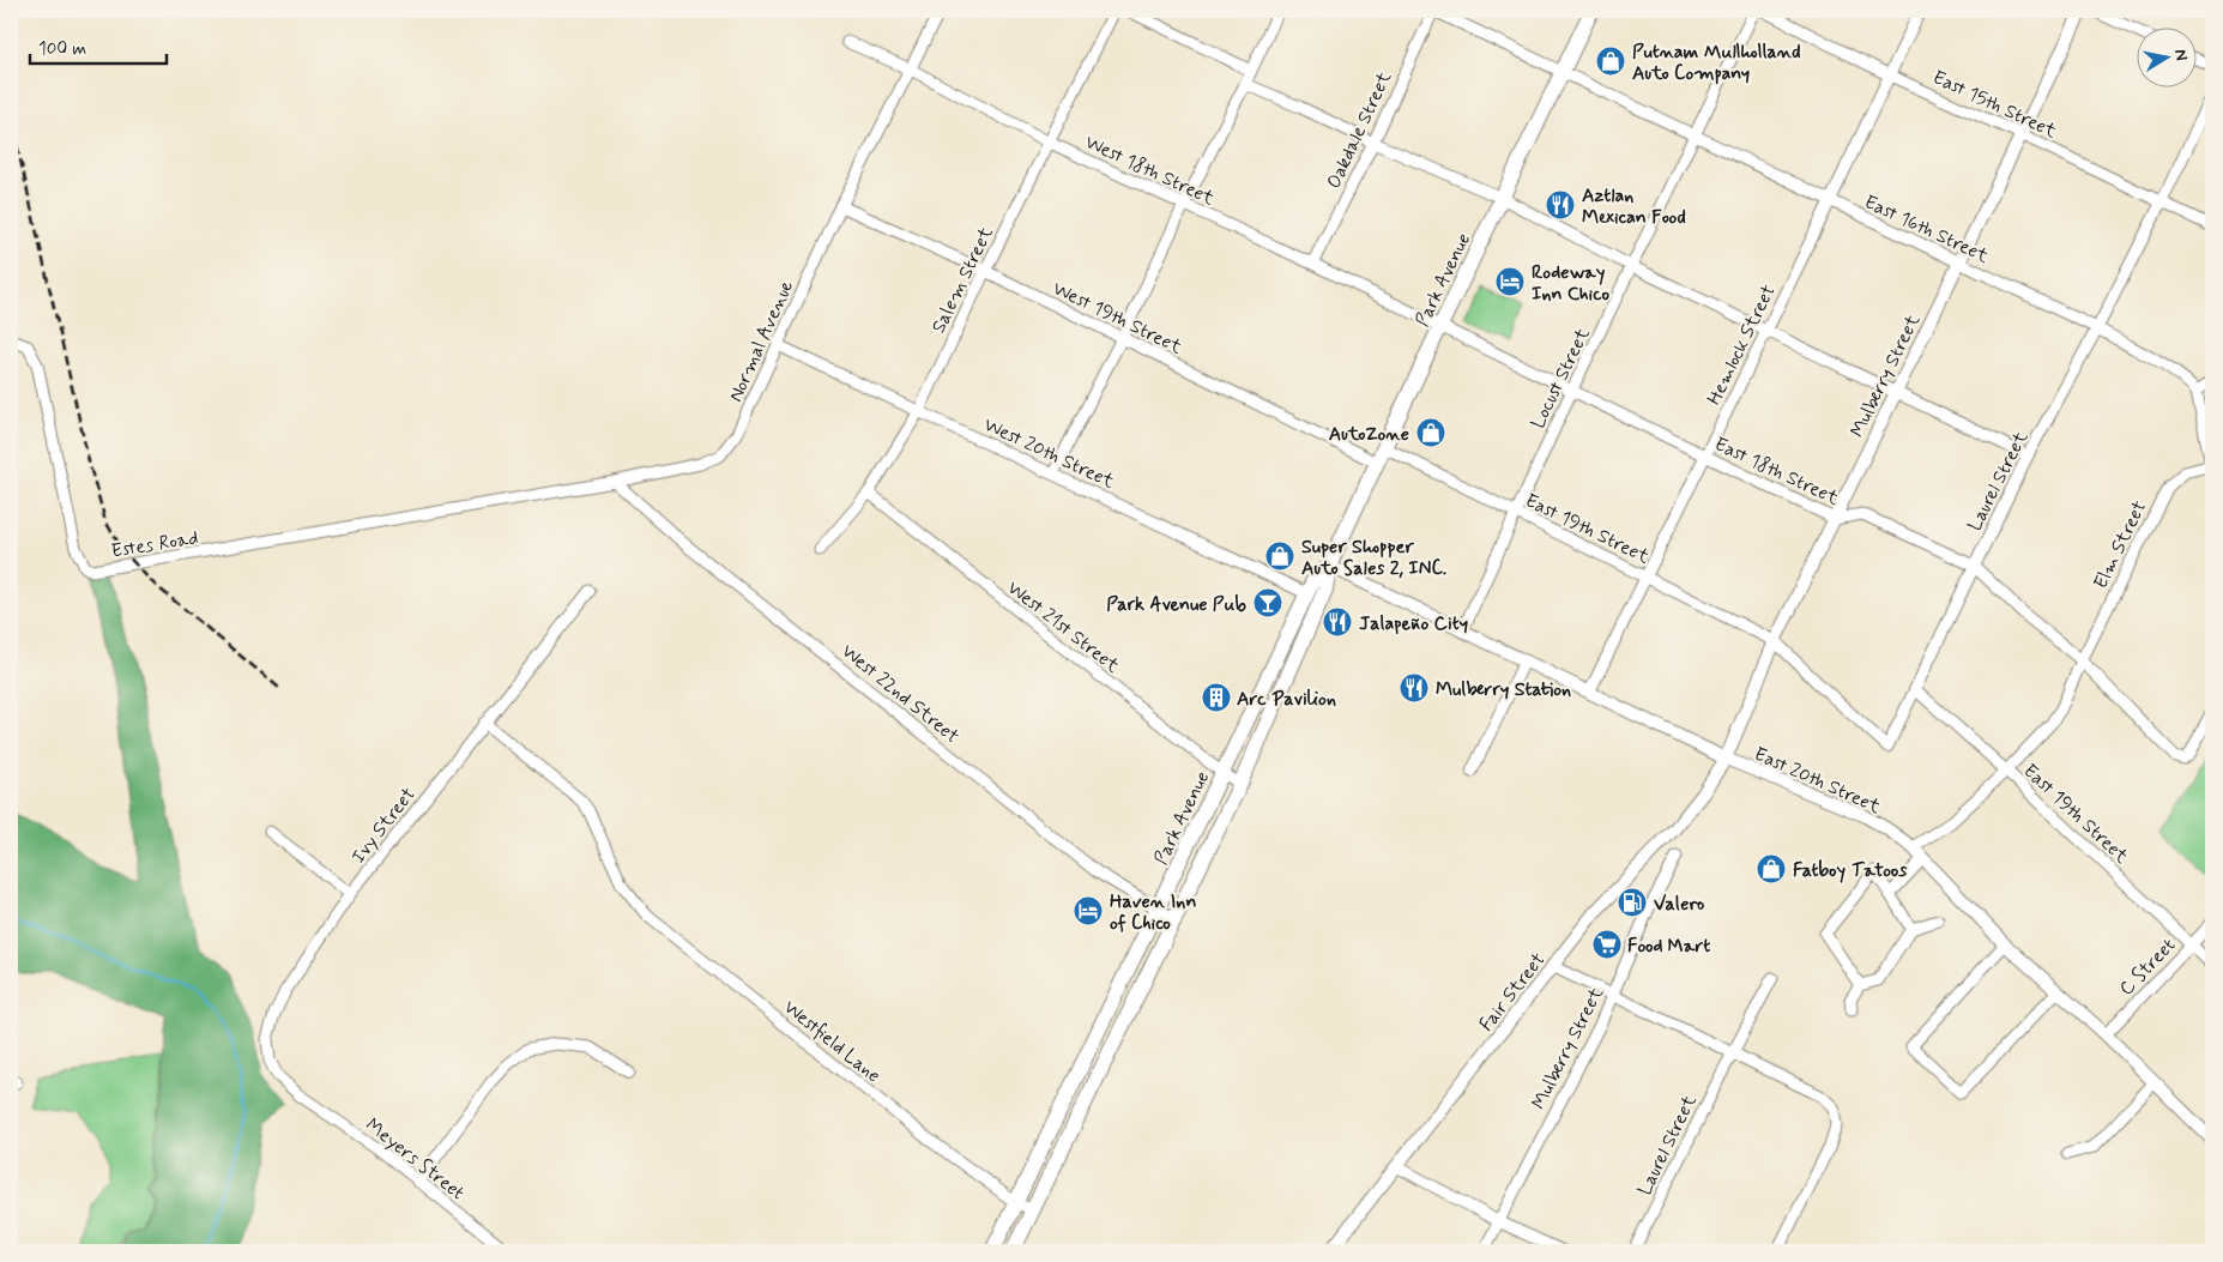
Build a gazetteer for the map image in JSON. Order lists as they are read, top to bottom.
{
  "streets": {
    "main road": ["Park Avenue"],
    "street": [
      "East 15th Street",
      "Oakdale Street",
      "West 18th Street",
      "East 16th Street",
      "Salem Street",
      "West 19th Street",
      "Normal Avenue",
      "Hemlock Street",
      "Mulberry Street",
      "Locust Street",
      "West 20th Street",
      "East 18th Street",
      "Laurel Street",
      "East 19th Street",
      "Estes Road",
      "Elm Street",
      "West 21st Street",
      "West 22nd Street",
      "East 20th Street",
      "Ivy Street",
      "C Street",
      "Fair Street",
      "Westfield Lane",
      "Meyers Street"
    ]
  },
  "crossings": [
    ["East 15th Street", "Hemlock Street"],
    ["East 15th Street", "Mulberry Street"],
    ["East 15th Street", "Laurel Street"],
    ["Oakdale Street", "West 18th Street"],
    ["Oakdale Street", "East 16th Street"],
    ["West 18th Street", "Salem Street"],
    ["West 18th Street", "Park Avenue"],
    ["West 18th Street", "Normal Avenue"],
    ["West 18th Street", "East 18th Street"],
    ["East 16th Street", "Park Avenue"],
    ["East 16th Street", "Hemlock Street"],
    ["East 16th Street", "Mulberry Street"],
    ["East 16th Street", "Locust Street"],
    ["East 16th Street", "Laurel Street"],
    ["Salem Street", "West 19th Street"],
    ["Salem Street", "West 20th Street"],
    ["Salem Street", "West 21st Street"],
    ["Park Avenue", "West 19th Street"],
    ["Park Avenue", "West 20th Street"],
    ["Park Avenue", "East 18th Street"],
    ["Park Avenue", "East 19th Street"],
    ["Park Avenue", "West 21st Street"],
    ["Park Avenue", "West 22nd Street"],
    ["Park Avenue", "East 20th Street"],
    ["Park Avenue", "Westfield Lane"],
    ["West 19th Street", "Normal Avenue"],
    ["Normal Avenue", "West 20th Street"],
    ["Normal Avenue", "Estes Road"],
    ["Normal Avenue", "West 22nd Street"],
    ["Hemlock Street", "East 18th Street"],
    ["Hemlock Street", "East 19th Street"],
    ["Hemlock Street", "East 20th Street"],
    ["Mulberry Street", "East 18th Street"],
    ["Mulberry Street", "Laurel Street"],
    ["Mulberry Street", "East 19th Street"],
    ["Mulberry Street", "East 20th Street"],
    ["Mulberry Street", "Fair Street"],
    ["Locust Street", "East 18th Street"],
    ["Locust Street", "East 19th Street"],
    ["Locust Street", "East 20th Street"],
    ["East 18th Street", "Laurel Street"],
    ["East 18th Street", "Elm Street"],
    ["Laurel Street", "East 19th Street"],
    ["East 19th Street", "C Street"],
    ["East 20th Street", "C Street"],
    ["East 20th Street", "Fair Street"],
    ["Ivy Street", "Westfield Lane"],
    ["Ivy Street", "Meyers Street"]
  ],
  "places": {
    "shop": [
      "Putnam Mullholland Auto Company",
      "AutoZone",
      "Super Shopper Auto Sales 2, INC.",
      "Fatboy Tatoos"
    ],
    "restaurant": ["Aztlan Mexican Food", "Jalapeño City", "Mulberry Station"],
    "hotel": ["Rodeway Inn Chico", "Haven Inn of Chico"],
    "bar": ["Park Avenue Pub"],
    "building": ["Arc Pavilion"],
    "fuel station": ["Valero"],
    "supermarket": ["Food Mart"]
  },
  "scale_bar": "100 m",
  "north": "right"
}
